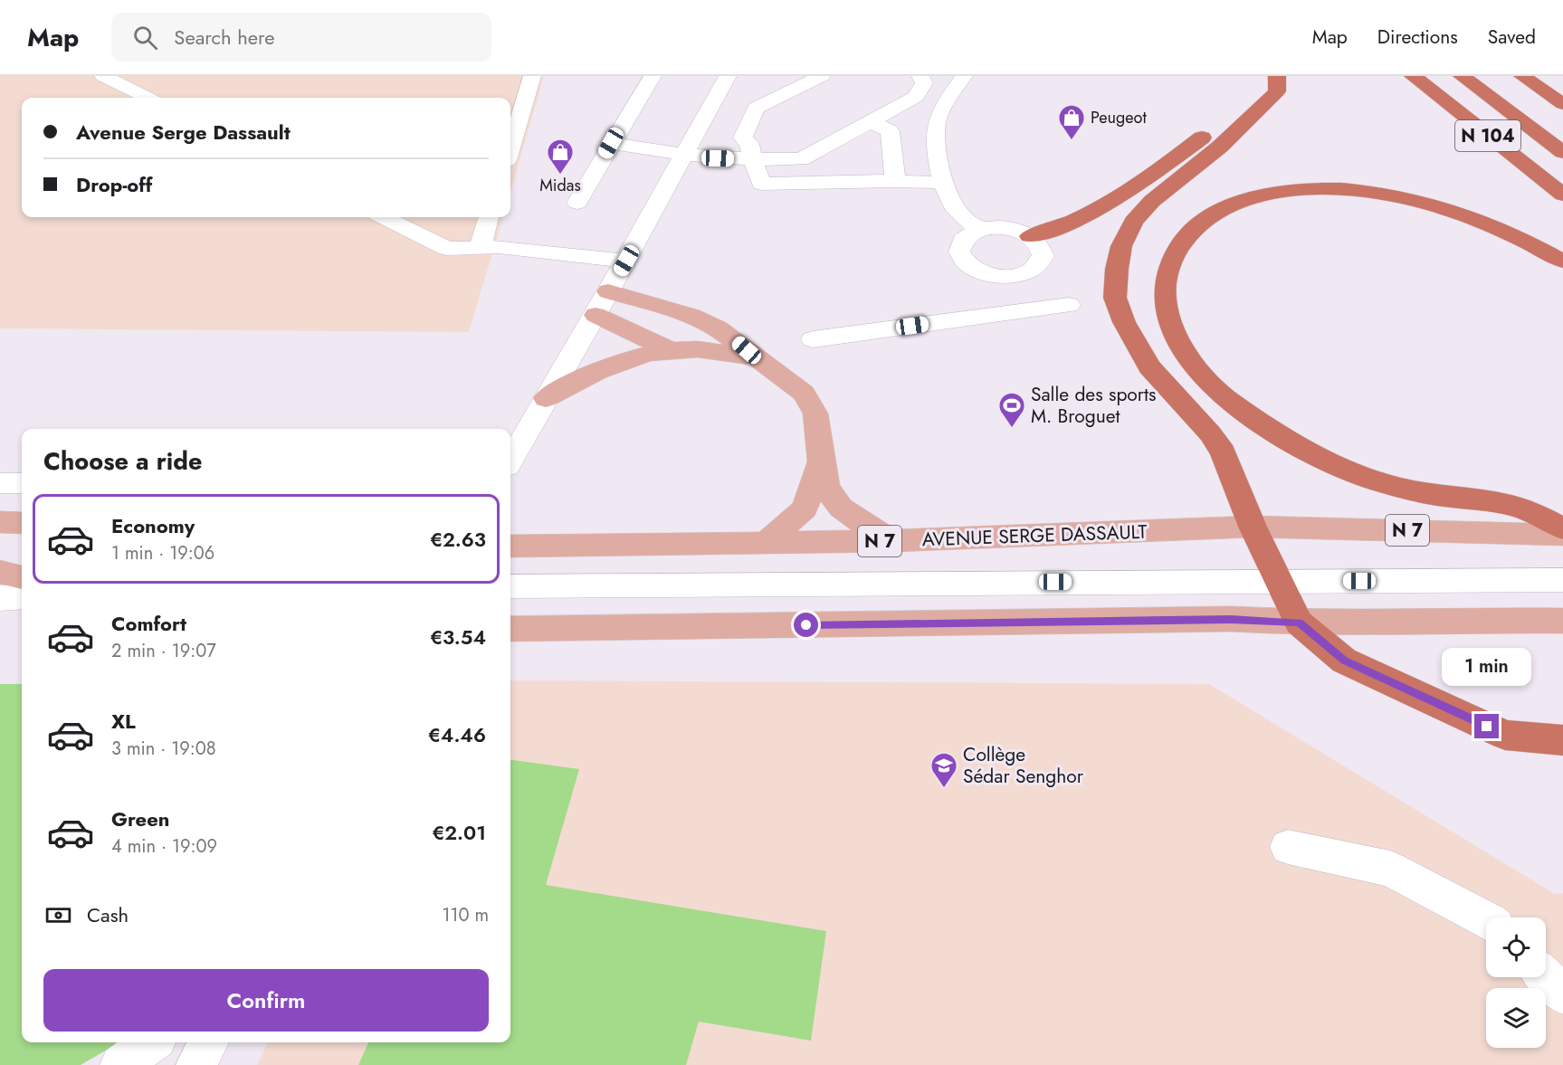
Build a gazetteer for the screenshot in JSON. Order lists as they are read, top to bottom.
{
  "streets": {
    "highway": ["N 104"],
    "main road": ["N 7", "AVENUE SERGE DASSAULT"]
  },
  "places": {
    "shop": ["Peugeot", "Midas"],
    "sports": ["Salle des sports M. Broguet"],
    "school or university": ["Collège Sédar Senghor"]
  },
  "page": {
    "header": "Map",
    "search": "Search here",
    "nav": ["Map", "Directions", "Saved"],
    "banner": ["Avenue Serge Dassault", "Drop-off"],
    "heading": "Choose a ride",
    "list": [
      {
        "name": "Economy",
        "note": "1 min · 19:06",
        "value": "€2.63"
      },
      {
        "name": "Comfort",
        "note": "2 min · 19:07",
        "value": "€3.54"
      },
      {
        "name": "XL",
        "note": "3 min · 19:08",
        "value": "€4.46"
      },
      {
        "name": "Green",
        "note": "4 min · 19:09",
        "value": "€2.01"
      }
    ],
    "bubble": "1 min",
    "pay": ["Cash", "110 m"],
    "buttons": "Confirm"
  }
}
